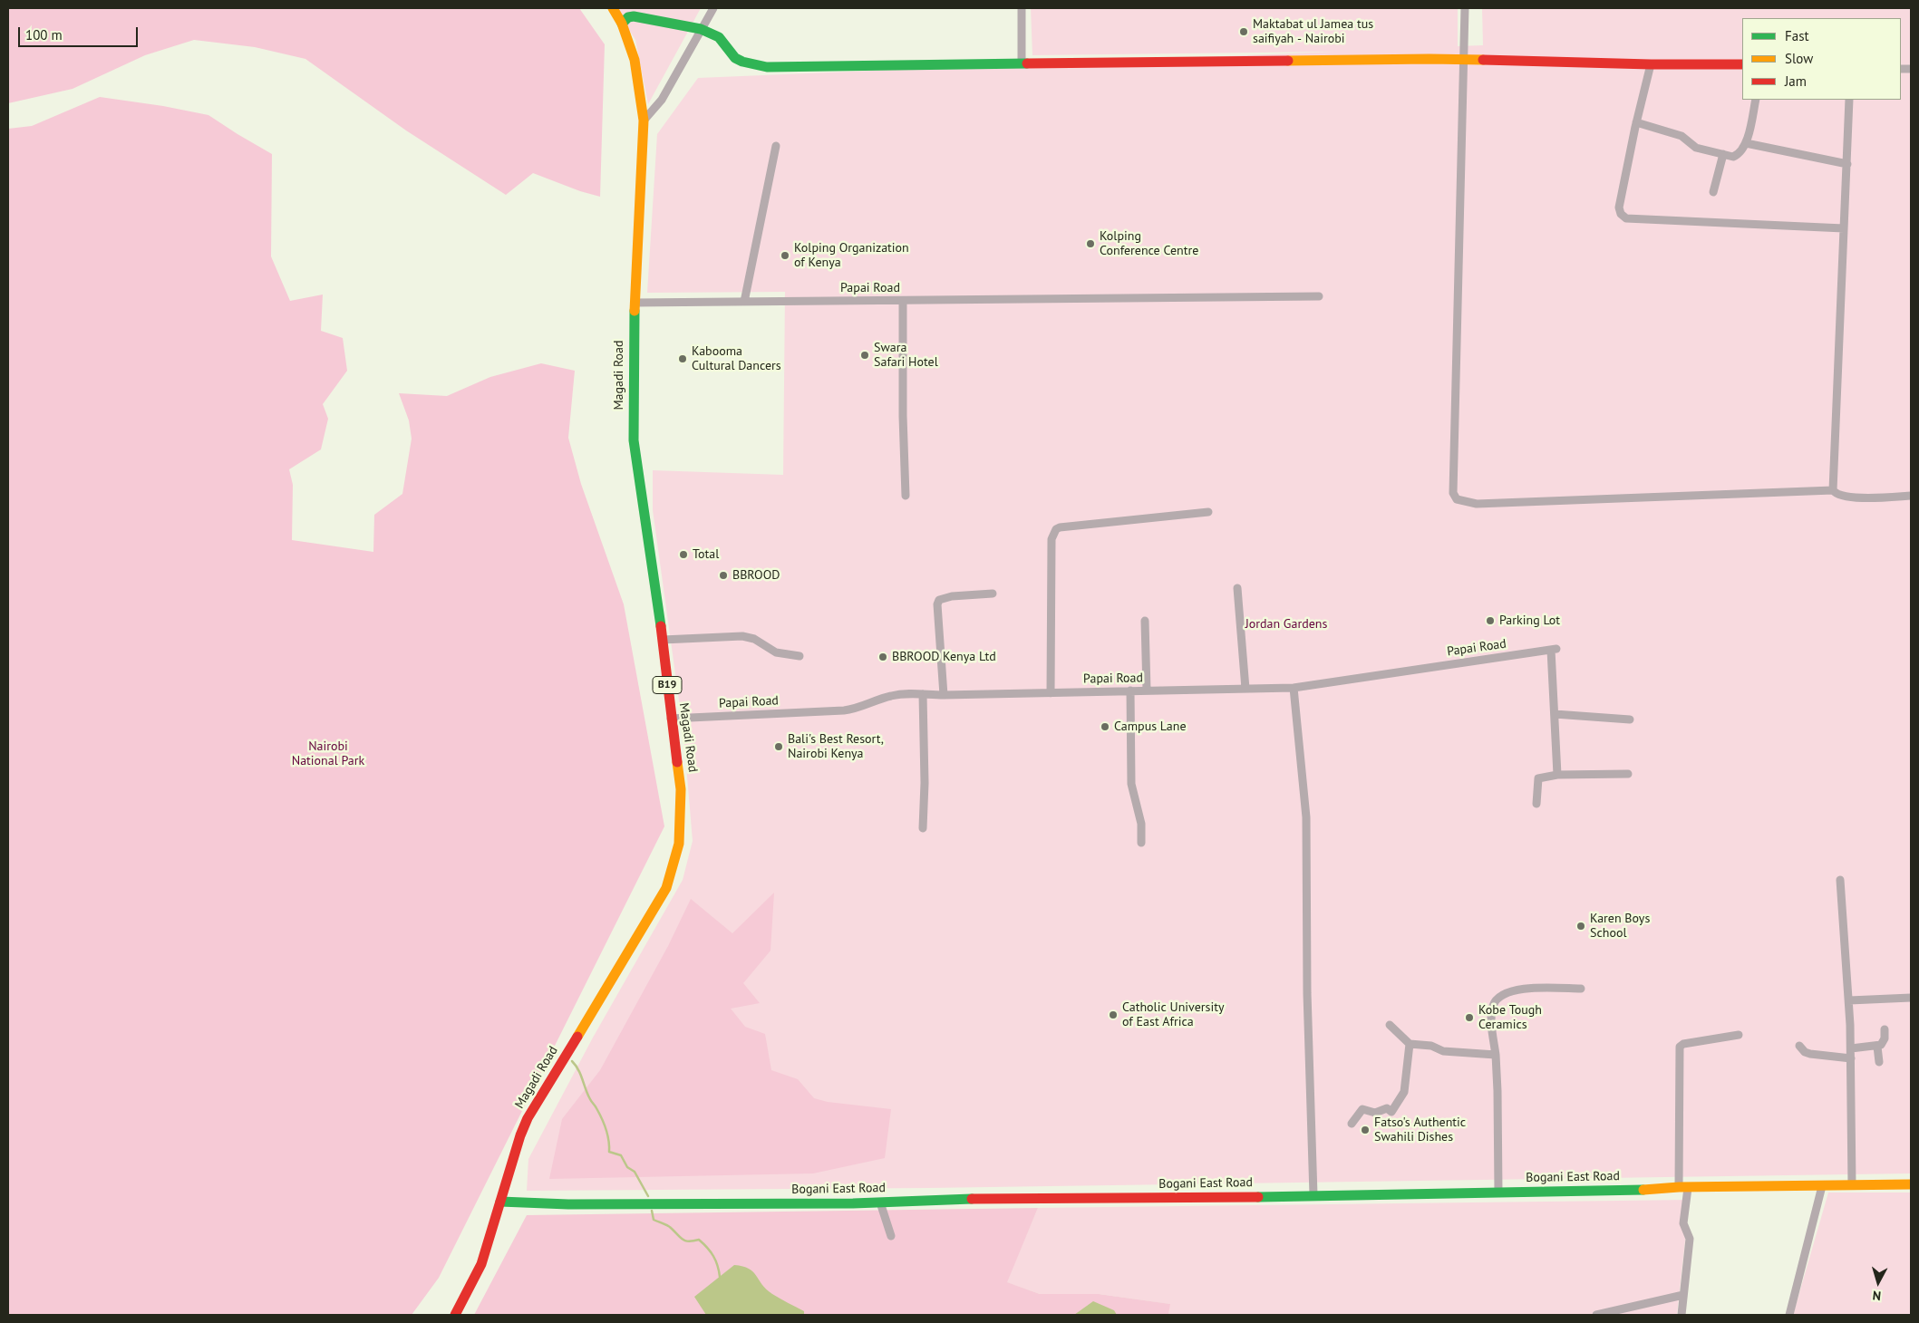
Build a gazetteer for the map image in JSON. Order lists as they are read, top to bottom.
{
  "streets": {
    "main road": ["Magadi Road", "B19", "Bogani East Road"],
    "street": ["Papai Road"]
  },
  "crossings": [
    ["Papai Road", "Magadi Road"],
    ["Magadi Road", "Bogani East Road"]
  ],
  "parks": ["Jordan Gardens", "Nairobi National Park"],
  "places": [
    "Maktabat ul Jamea tus saifiyah - Nairobi",
    "Kolping Conference Centre",
    "Kolping Organization of Kenya",
    "Swara Safari Hotel",
    "Kabooma Cultural Dancers",
    "Total",
    "BBROOD",
    "Parking Lot",
    "BBROOD Kenya Ltd",
    "Campus Lane",
    "Bali's Best Resort, Nairobi Kenya",
    "Karen Boys School",
    "Catholic University of East Africa",
    "Kobe Tough Ceramics",
    "Fatso's Authentic Swahili Dishes"
  ],
  "legend": ["Fast", "Slow", "Jam"],
  "scale_bar": "100 m",
  "north": "bottom"
}
